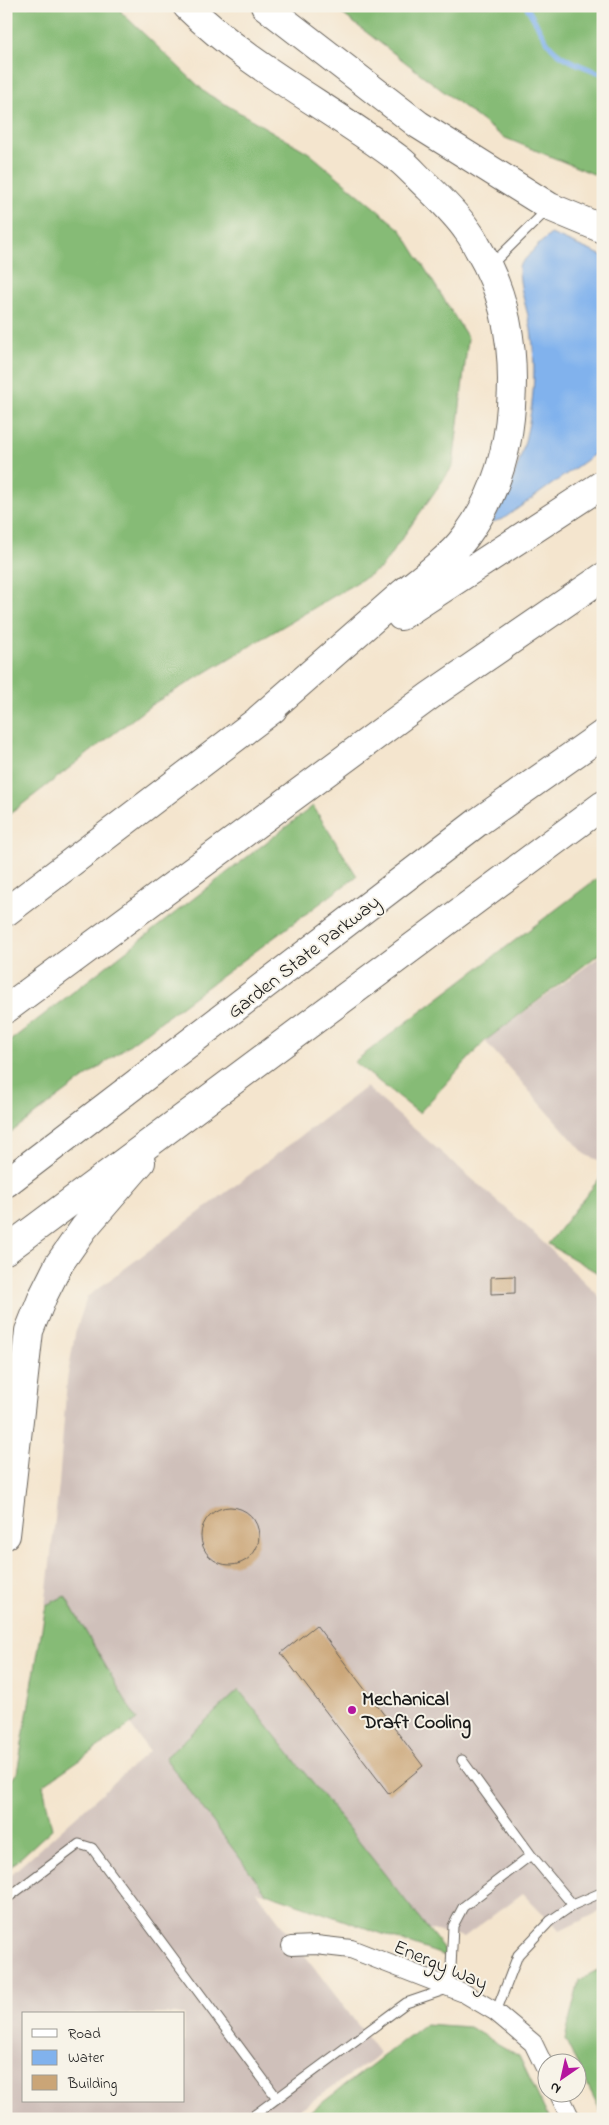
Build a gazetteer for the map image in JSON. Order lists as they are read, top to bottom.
{
  "streets": {
    "highway": ["Garden State Parkway"],
    "street": ["Energy Way"]
  },
  "places": ["Mechanical Draft Cooling"],
  "legend": ["Road", "Water", "Building"],
  "north": "bottom left"
}
